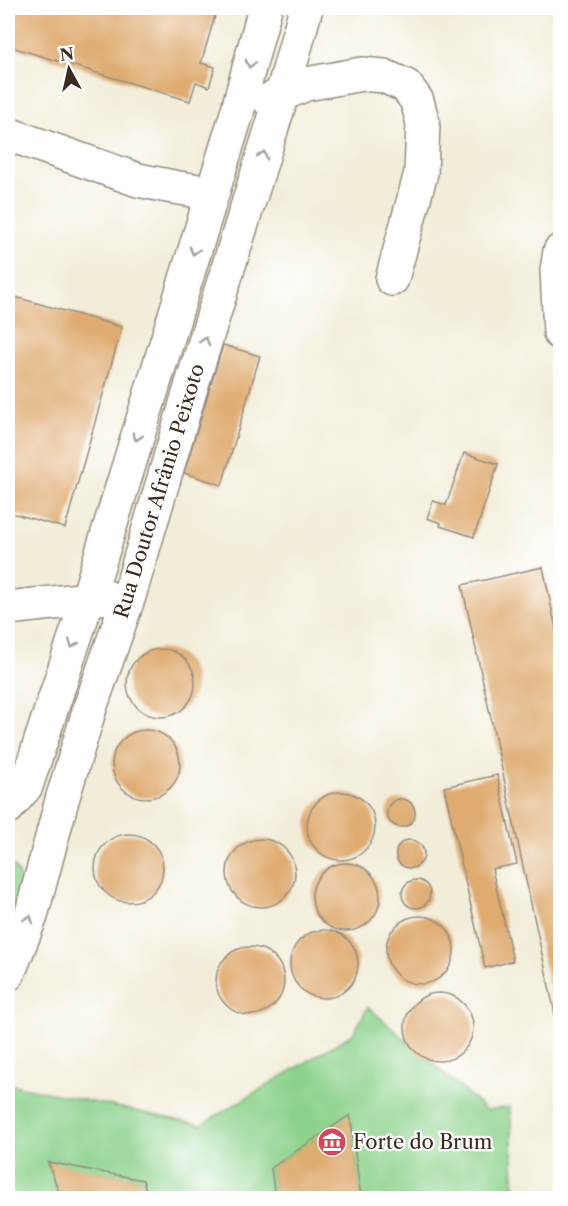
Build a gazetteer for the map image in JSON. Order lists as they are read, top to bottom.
{
  "streets": {
    "street": ["Rua Doutor Afrânio Peixoto"]
  },
  "places": {
    "museum": ["Forte do Brum"]
  },
  "north": "top"
}
